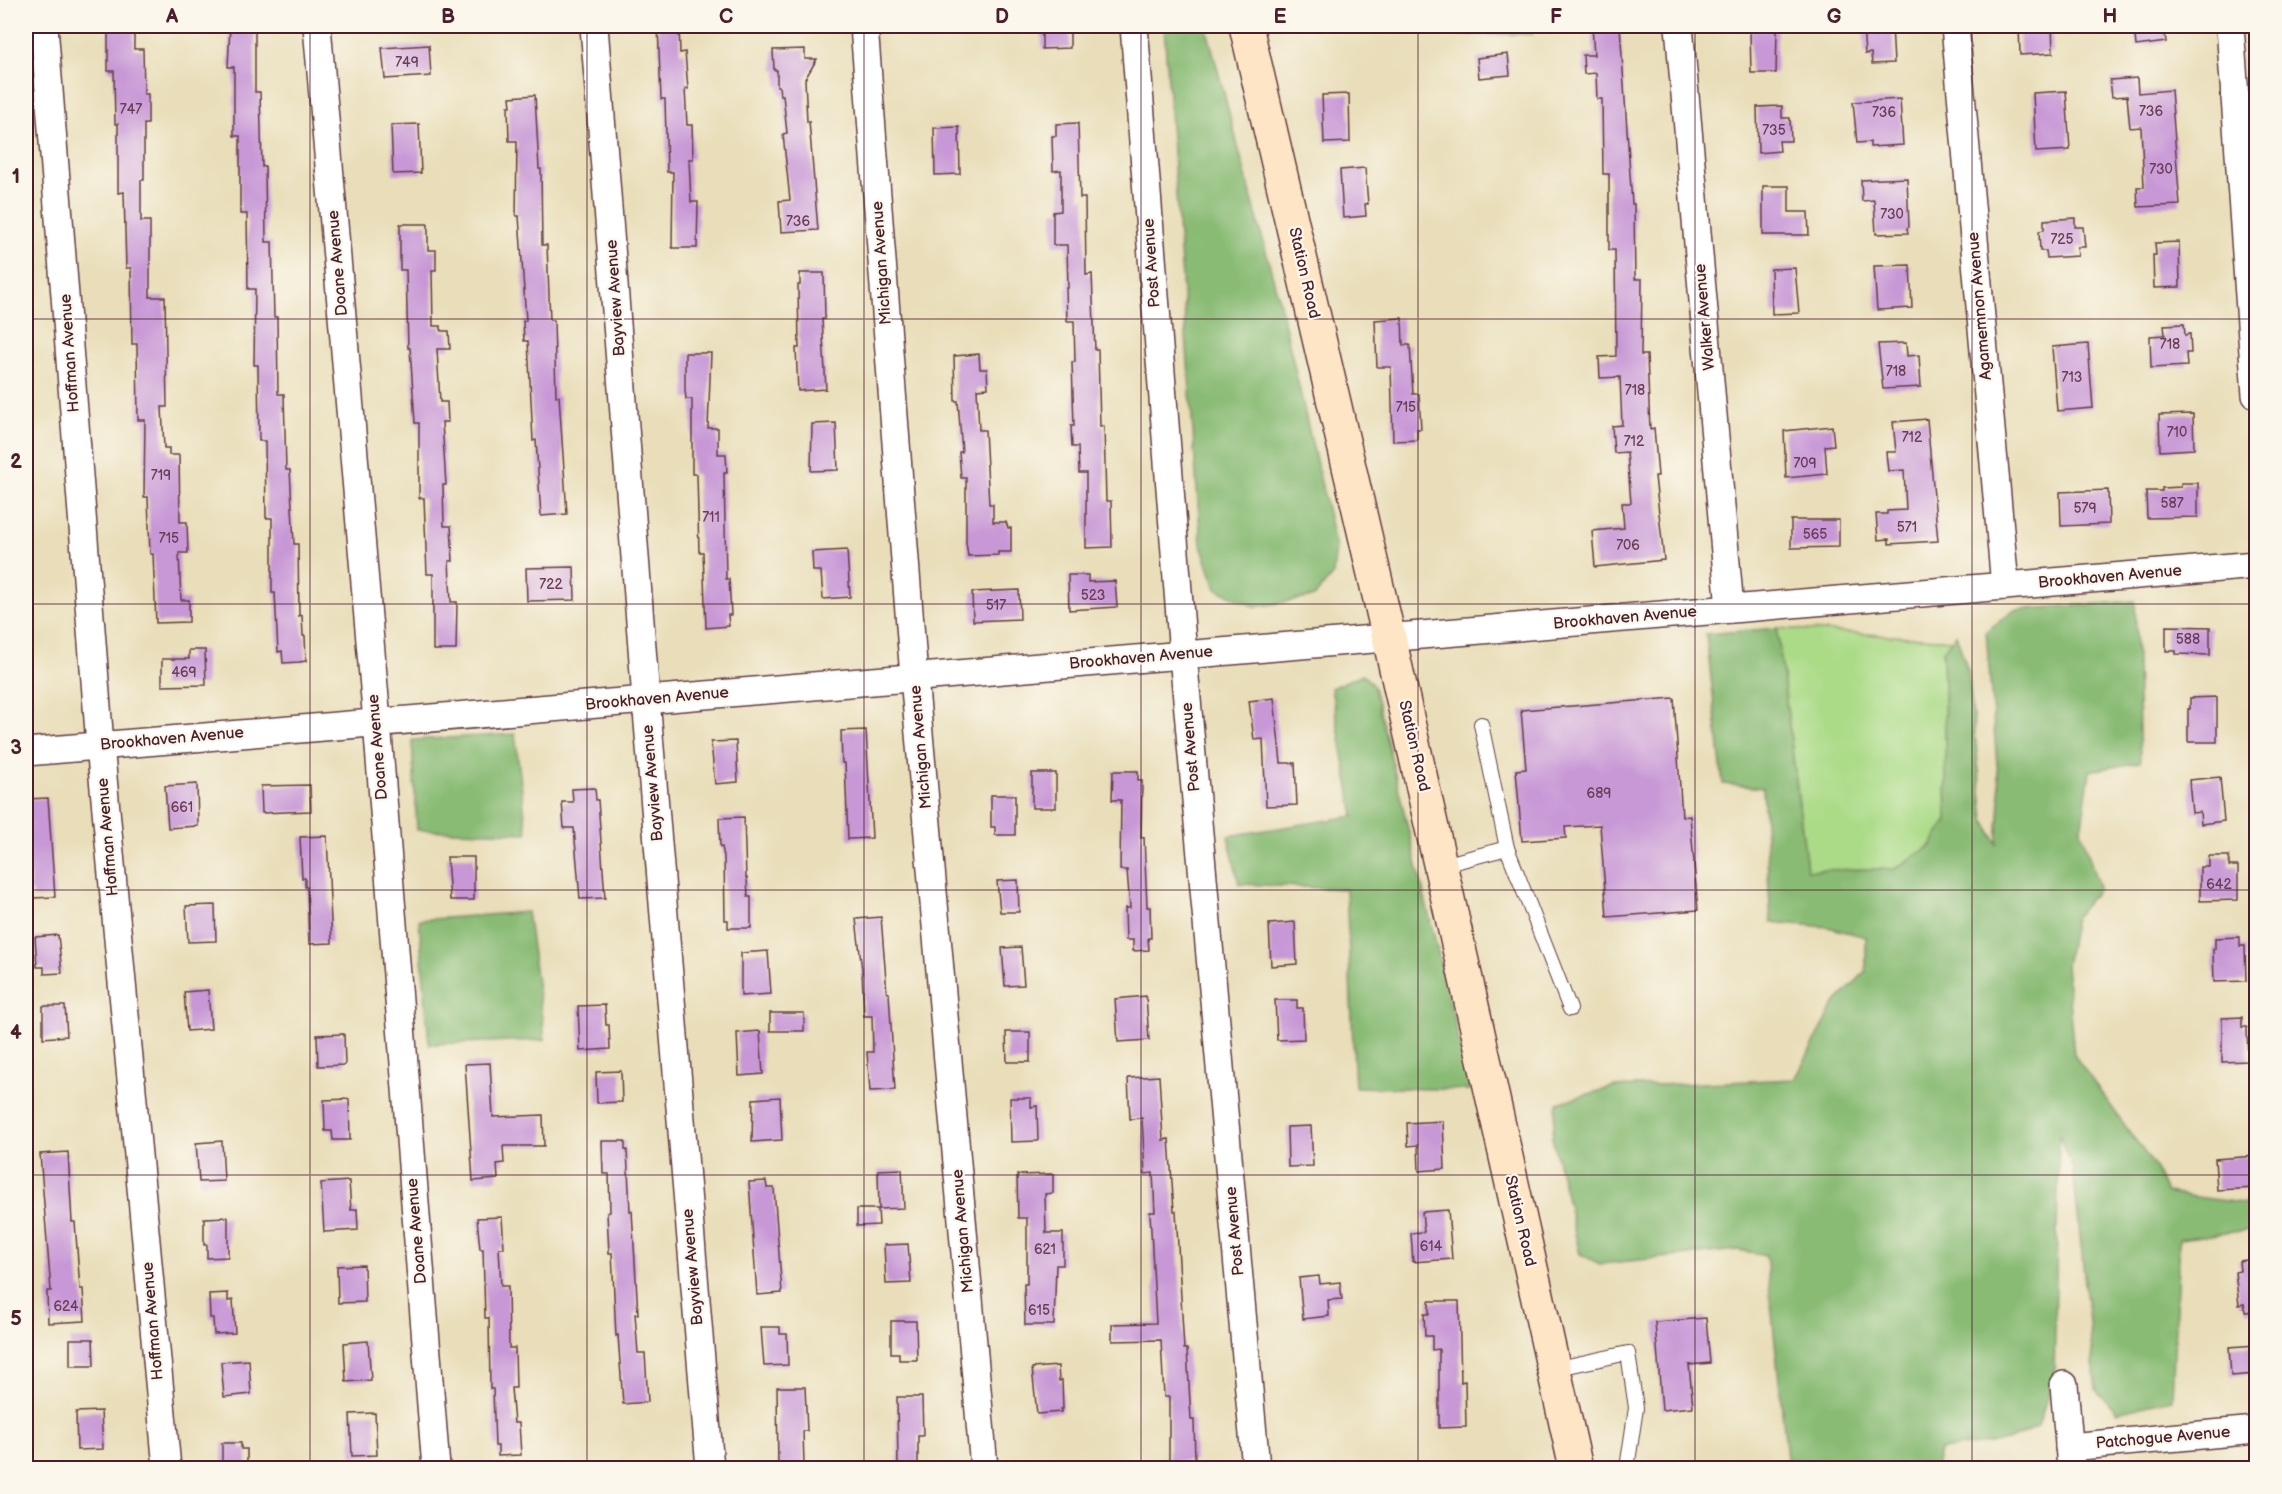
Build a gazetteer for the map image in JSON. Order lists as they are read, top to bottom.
{
  "streets": {
    "main road": ["Station Road"],
    "street": [
      "Doane Avenue",
      "Michigan Avenue",
      "Post Avenue",
      "Bayview Avenue",
      "Agamemnon Avenue",
      "Walker Avenue",
      "Hoffman Avenue",
      "Brookhaven Avenue",
      "Patchogue Avenue"
    ]
  },
  "crossings": [
    ["Doane Avenue", "Brookhaven Avenue"],
    ["Michigan Avenue", "Brookhaven Avenue"],
    ["Post Avenue", "Brookhaven Avenue"],
    ["Station Road", "Brookhaven Avenue"],
    ["Bayview Avenue", "Brookhaven Avenue"],
    ["Agamemnon Avenue", "Brookhaven Avenue"],
    ["Walker Avenue", "Brookhaven Avenue"],
    ["Hoffman Avenue", "Brookhaven Avenue"]
  ],
  "house_numbers": [
    "749",
    "747",
    "736",
    "736",
    "735",
    "730",
    "730",
    "736",
    "725",
    "718",
    "718",
    "713",
    "718",
    "715",
    "710",
    "712",
    "712",
    "709",
    "719",
    "587",
    "579",
    "711",
    "571",
    "565",
    "715",
    "706",
    "722",
    "523",
    "517",
    "588",
    "469",
    "689",
    "661",
    "642",
    "614",
    "621",
    "624",
    "615"
  ],
  "grid": {
    "columns": [
      "A",
      "B",
      "C",
      "D",
      "E",
      "F",
      "G",
      "H"
    ],
    "rows": [
      "1",
      "2",
      "3",
      "4",
      "5"
    ]
  }
}
